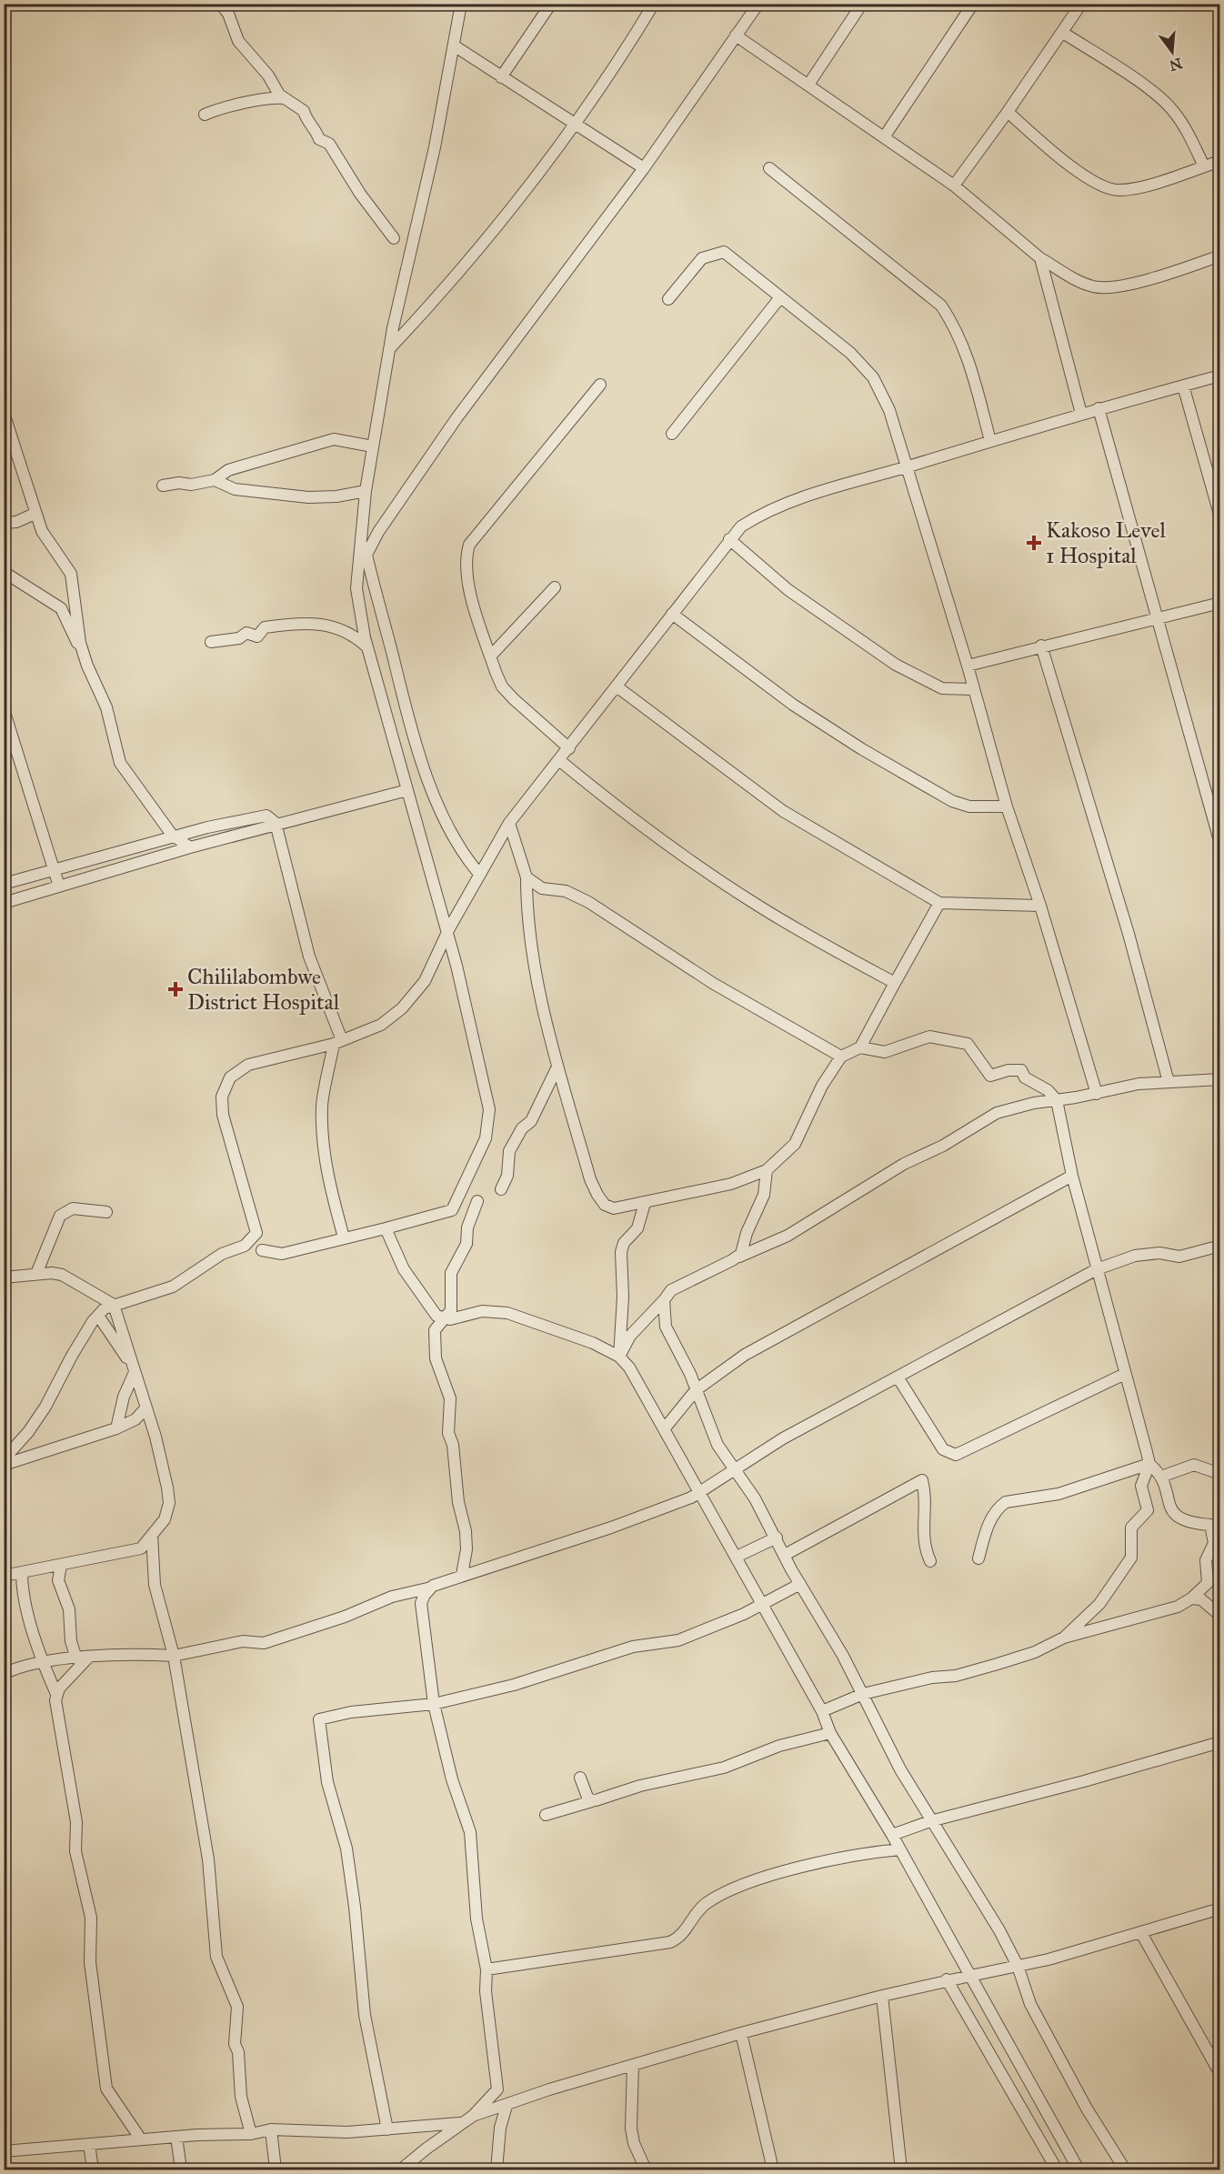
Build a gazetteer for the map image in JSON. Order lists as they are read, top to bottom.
{
  "places": {
    "health": ["Kakoso Level 1 Hospital", "Chililabombwe District Hospital"]
  },
  "north": "bottom"
}
